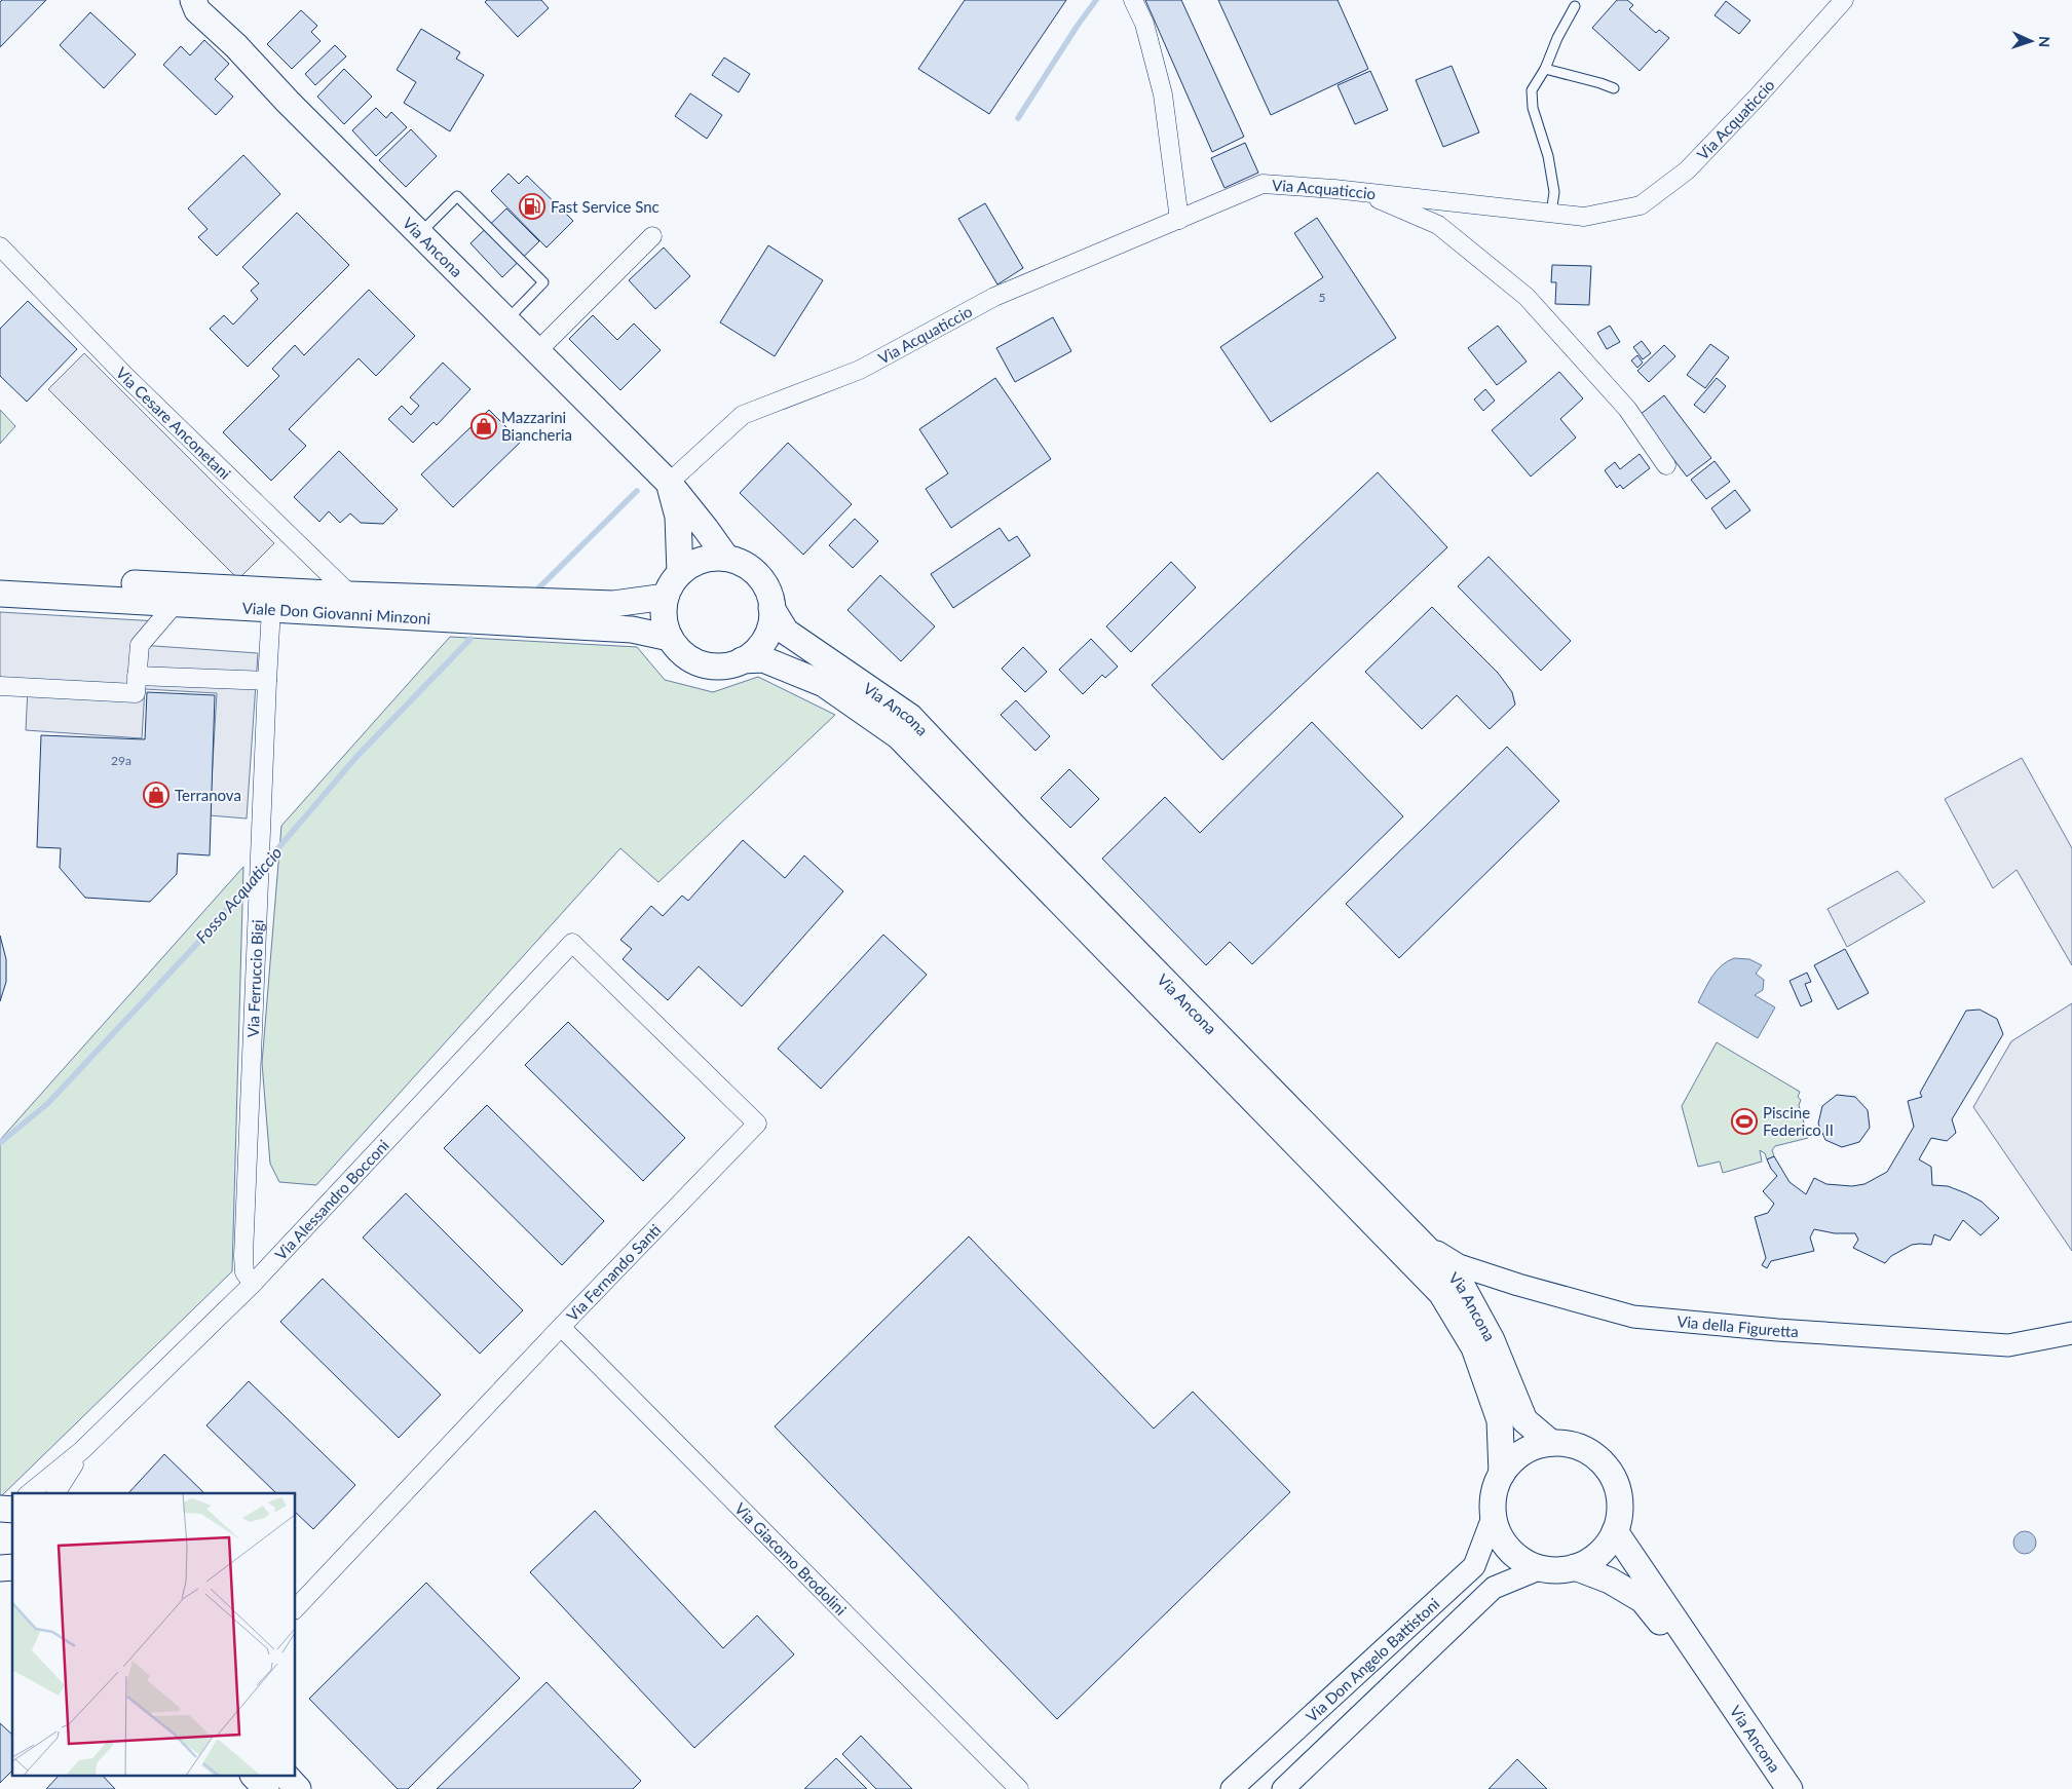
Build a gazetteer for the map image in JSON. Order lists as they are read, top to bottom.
{
  "streets": {
    "main road": ["Via Ancona", "Viale Don Giovanni Minzoni"],
    "street": [
      "Via Acquaticcio",
      "Via Cesare Anconetani",
      "Via Ferruccio Bigi",
      "Via Alessandro Bocconi",
      "Via Fernando Santi",
      "Via della Figuretta",
      "Via Giacomo Brodolini",
      "Via Don Angelo Battistoni"
    ]
  },
  "crossings": [
    ["Via Acquaticcio", "Via Ancona"],
    ["Via Ancona", "Viale Don Giovanni Minzoni"],
    ["Via Ancona", "Via della Figuretta"],
    ["Via Ancona", "Via Don Angelo Battistoni"],
    ["Via Cesare Anconetani", "Viale Don Giovanni Minzoni"],
    ["Viale Don Giovanni Minzoni", "Via Ferruccio Bigi"],
    ["Via Ferruccio Bigi", "Via Alessandro Bocconi"],
    ["Via Alessandro Bocconi", "Via Fernando Santi"],
    ["Via Fernando Santi", "Via Giacomo Brodolini"]
  ],
  "water": ["Fosso Acquaticcio"],
  "places": {
    "fuel station": ["Fast Service Snc"],
    "shop": ["Mazzarini Biancheria", "Terranova"],
    "sports": ["Piscine Federico II"]
  },
  "house_numbers": ["5", "29a"],
  "north": "right"
}
